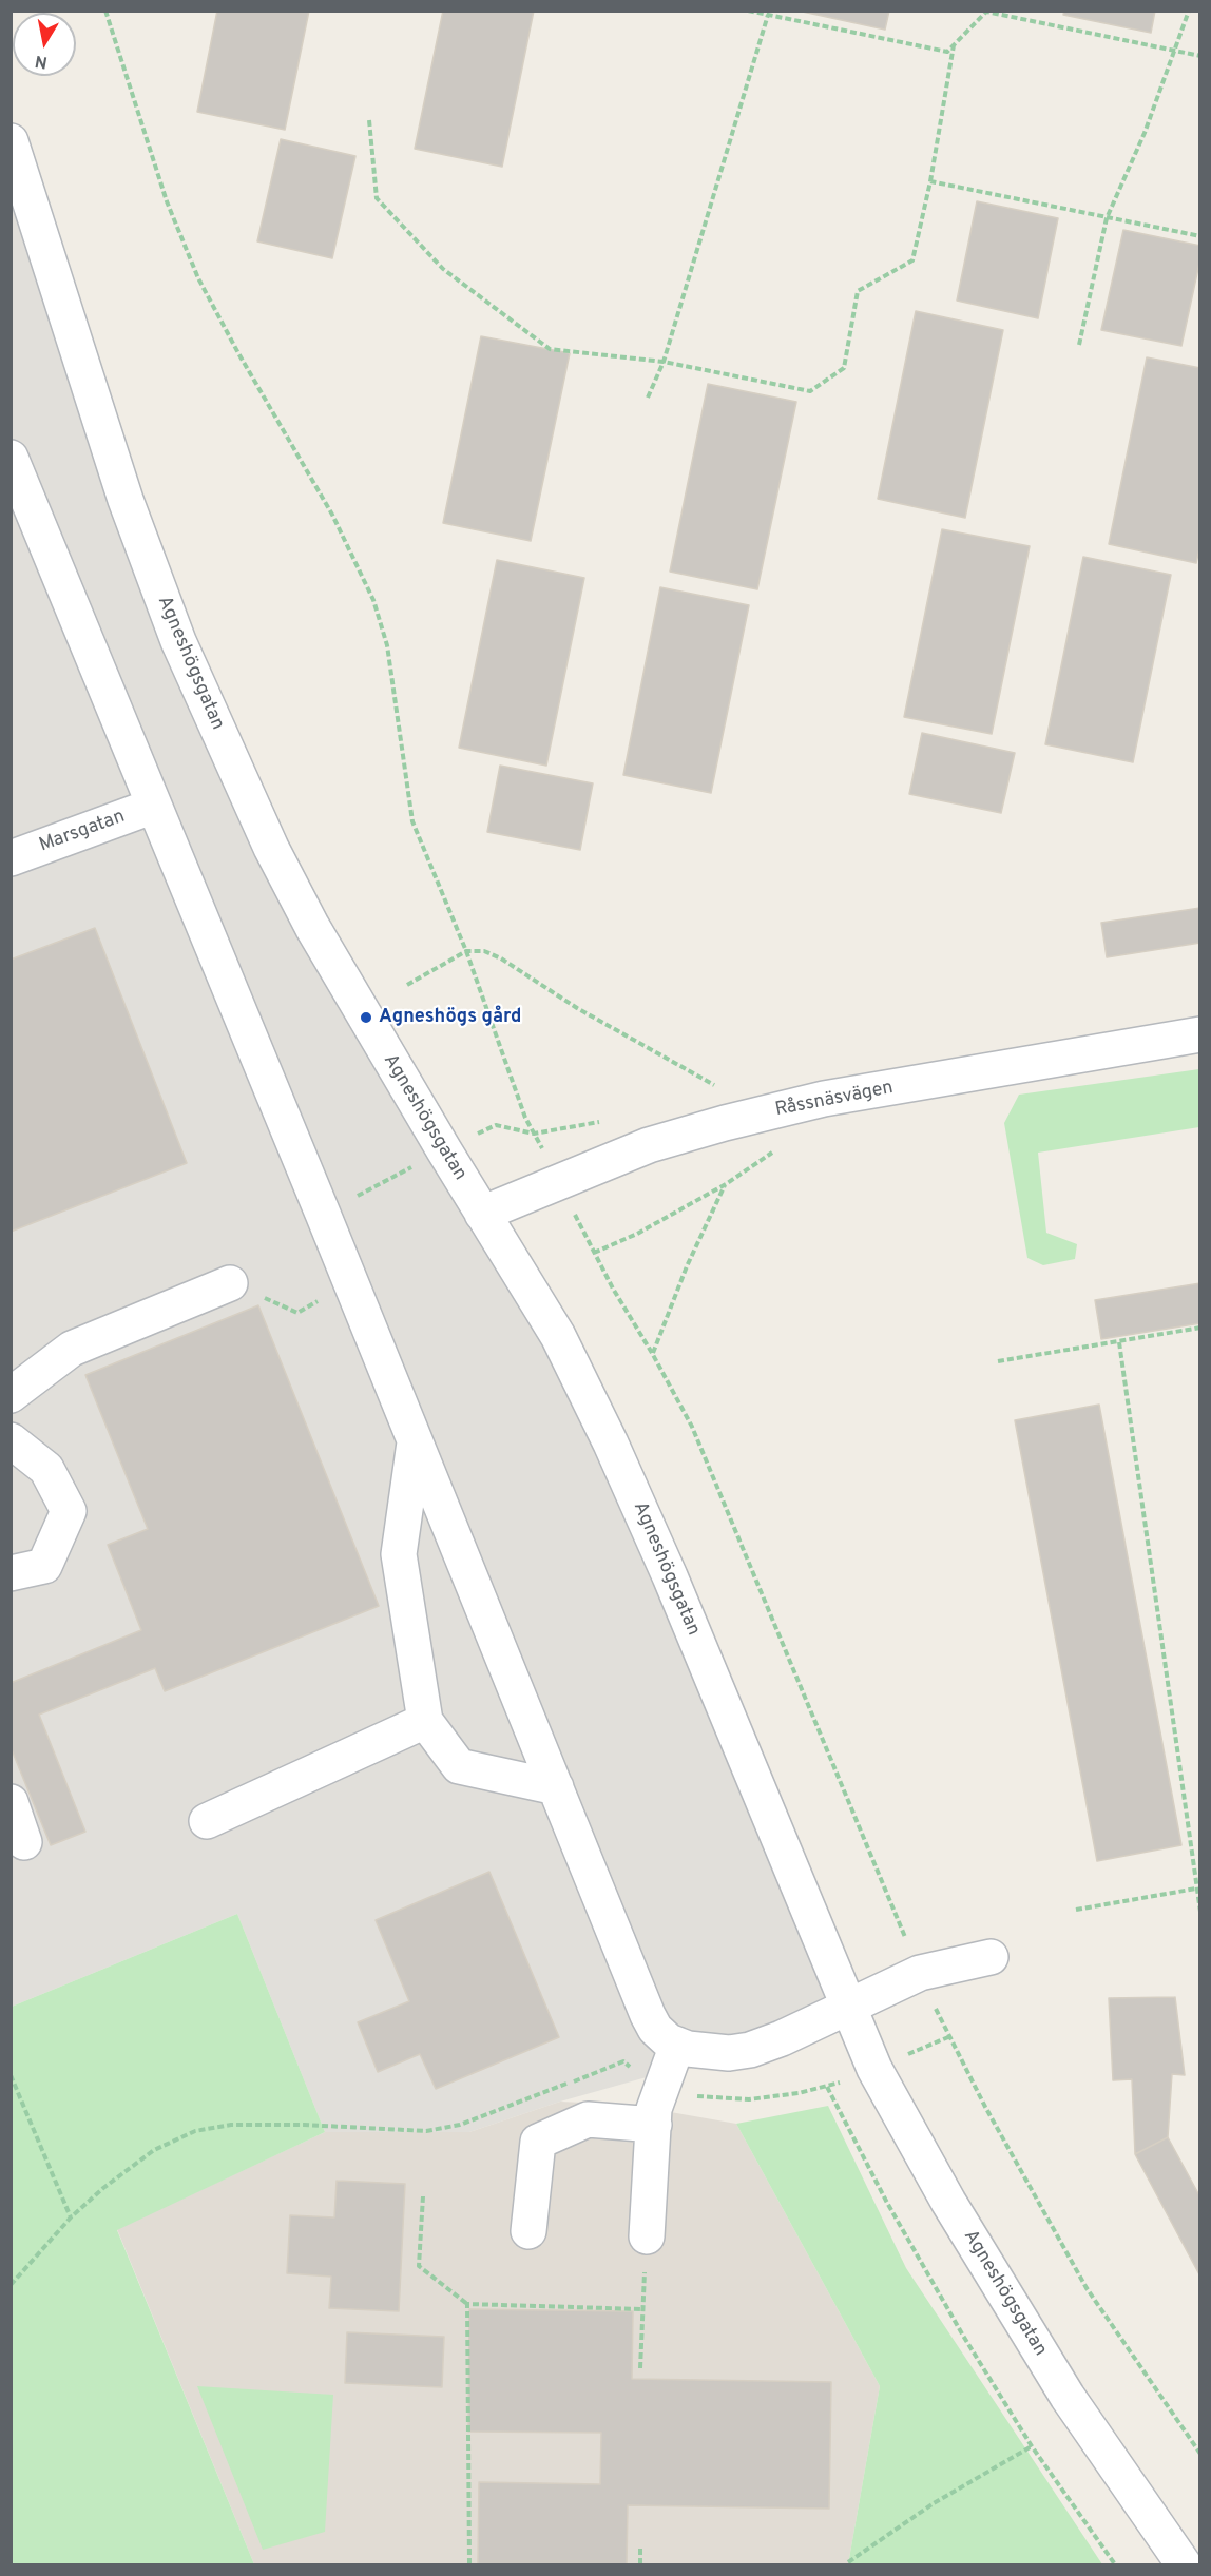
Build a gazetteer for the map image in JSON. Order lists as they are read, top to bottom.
{
  "streets": {
    "street": ["Agneshögsgatan", "Marsgatan", "Råssnäsvägen"]
  },
  "crossings": [
    ["Agneshögsgatan", "Råssnäsvägen"]
  ],
  "places": ["Agneshögs gård"],
  "north": "bottom"
}
